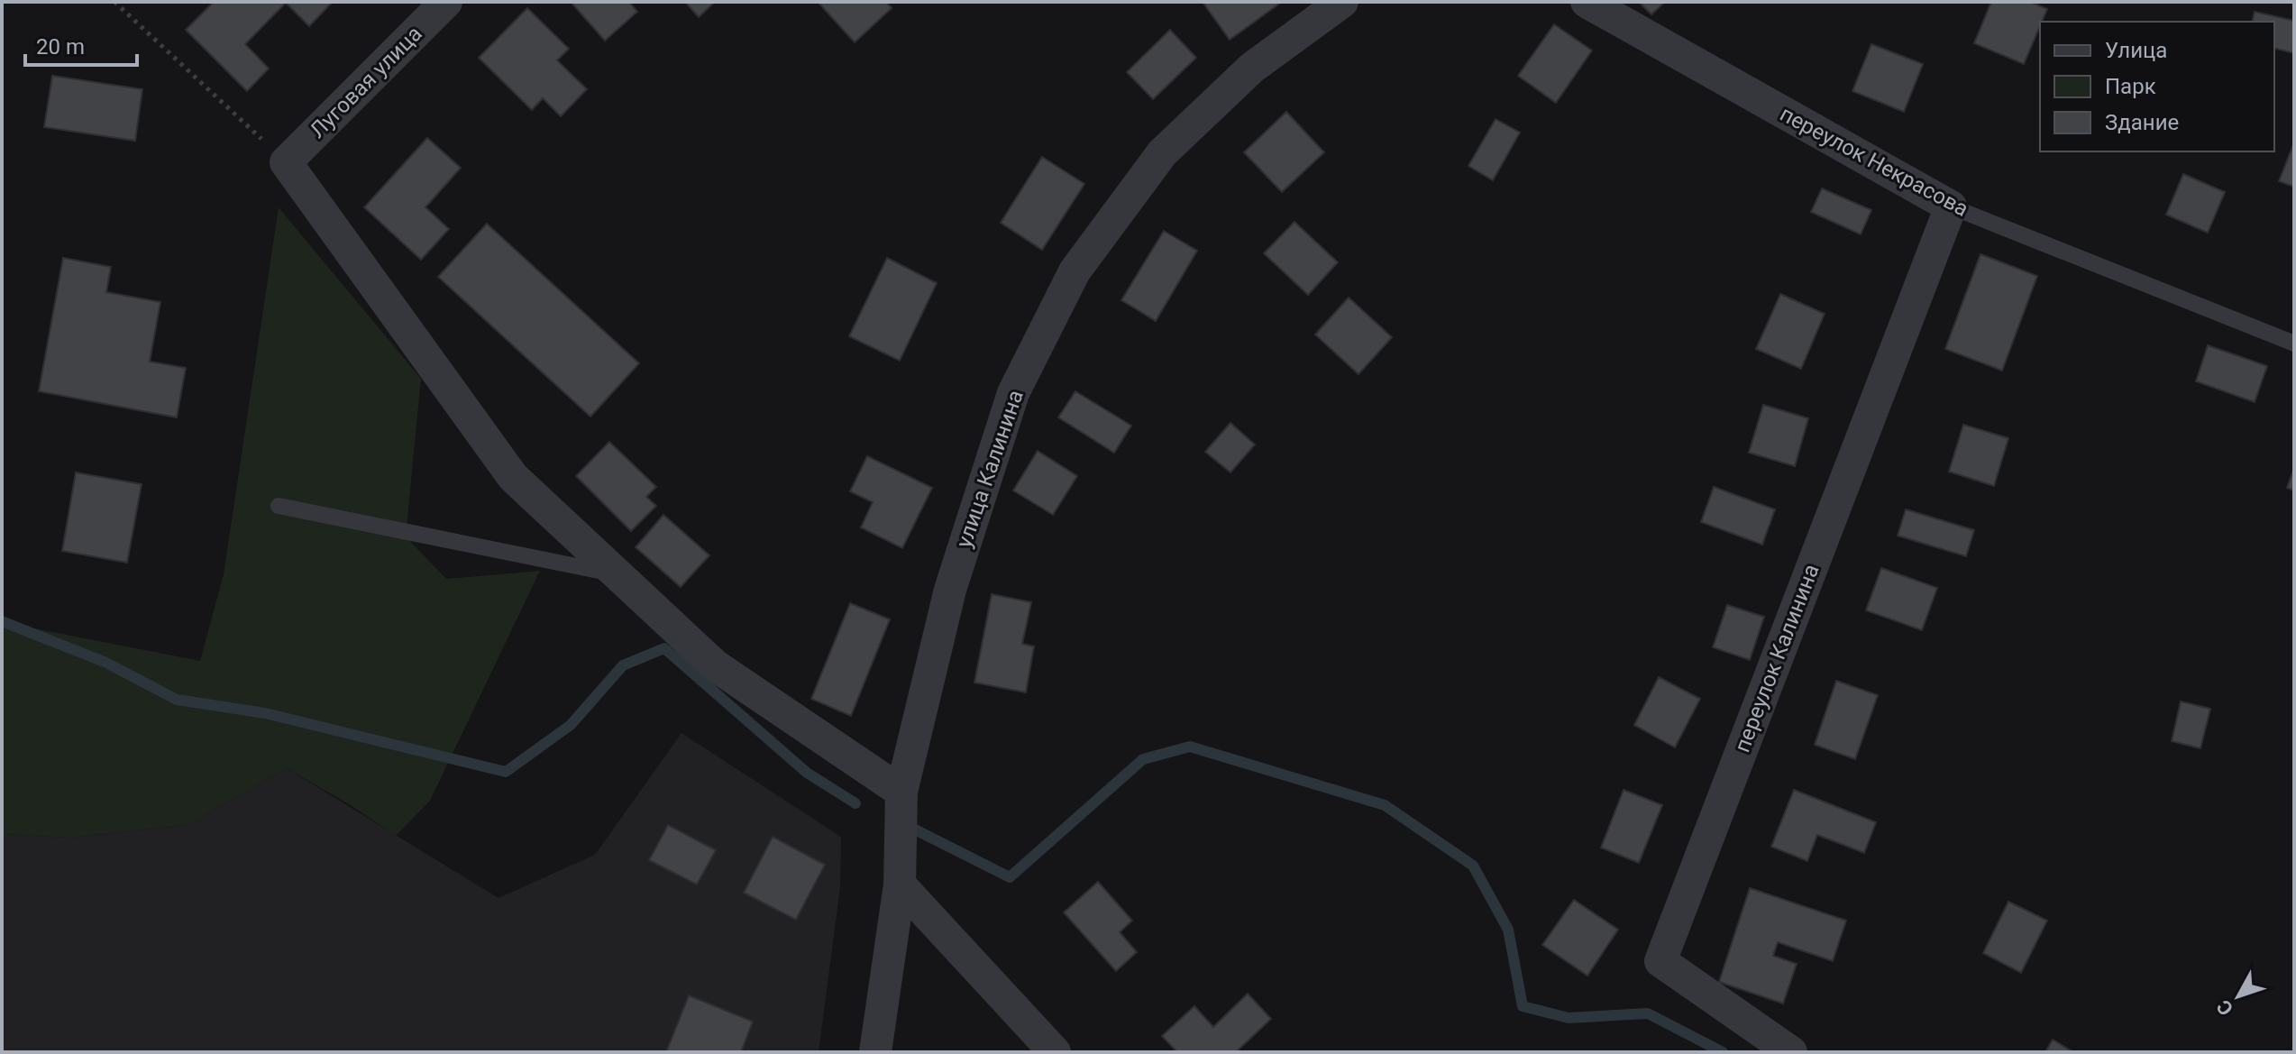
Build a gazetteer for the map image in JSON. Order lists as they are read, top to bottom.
{
  "streets": {
    "street": [
      "Луговая улица",
      "переулок Некрасова",
      "улица Калинина",
      "переулок Калинина"
    ]
  },
  "crossings": [
    ["переулок Некрасова", "переулок Калинина"]
  ],
  "legend": ["Улица", "Парк", "Здание"],
  "scale_bar": "20 m",
  "north": "bottom left"
}
